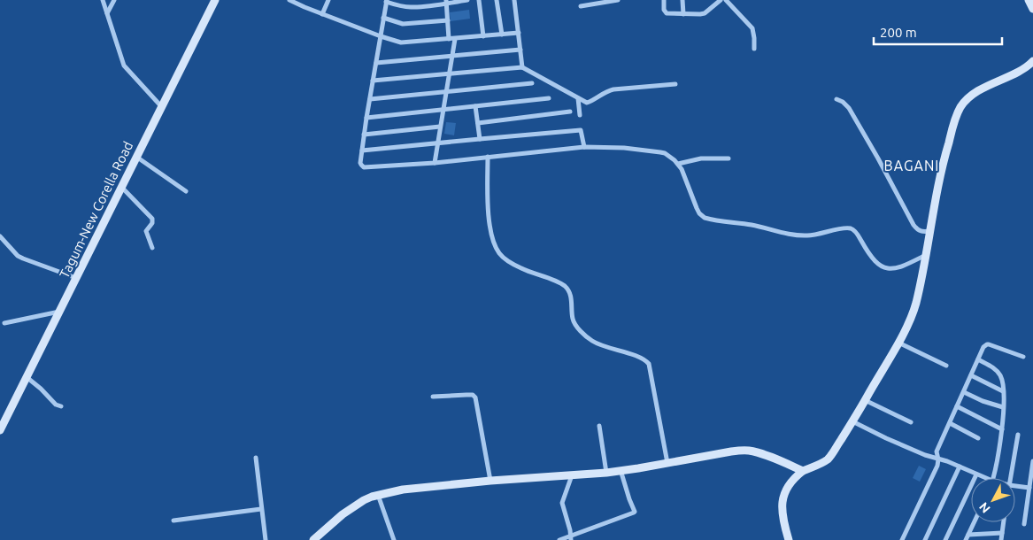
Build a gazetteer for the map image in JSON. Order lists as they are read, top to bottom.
{
  "streets": {
    "street": ["Tagum-New Corella Road"]
  },
  "districts": ["BAGANI"],
  "scale_bar": "200 m",
  "north": "bottom left"
}
